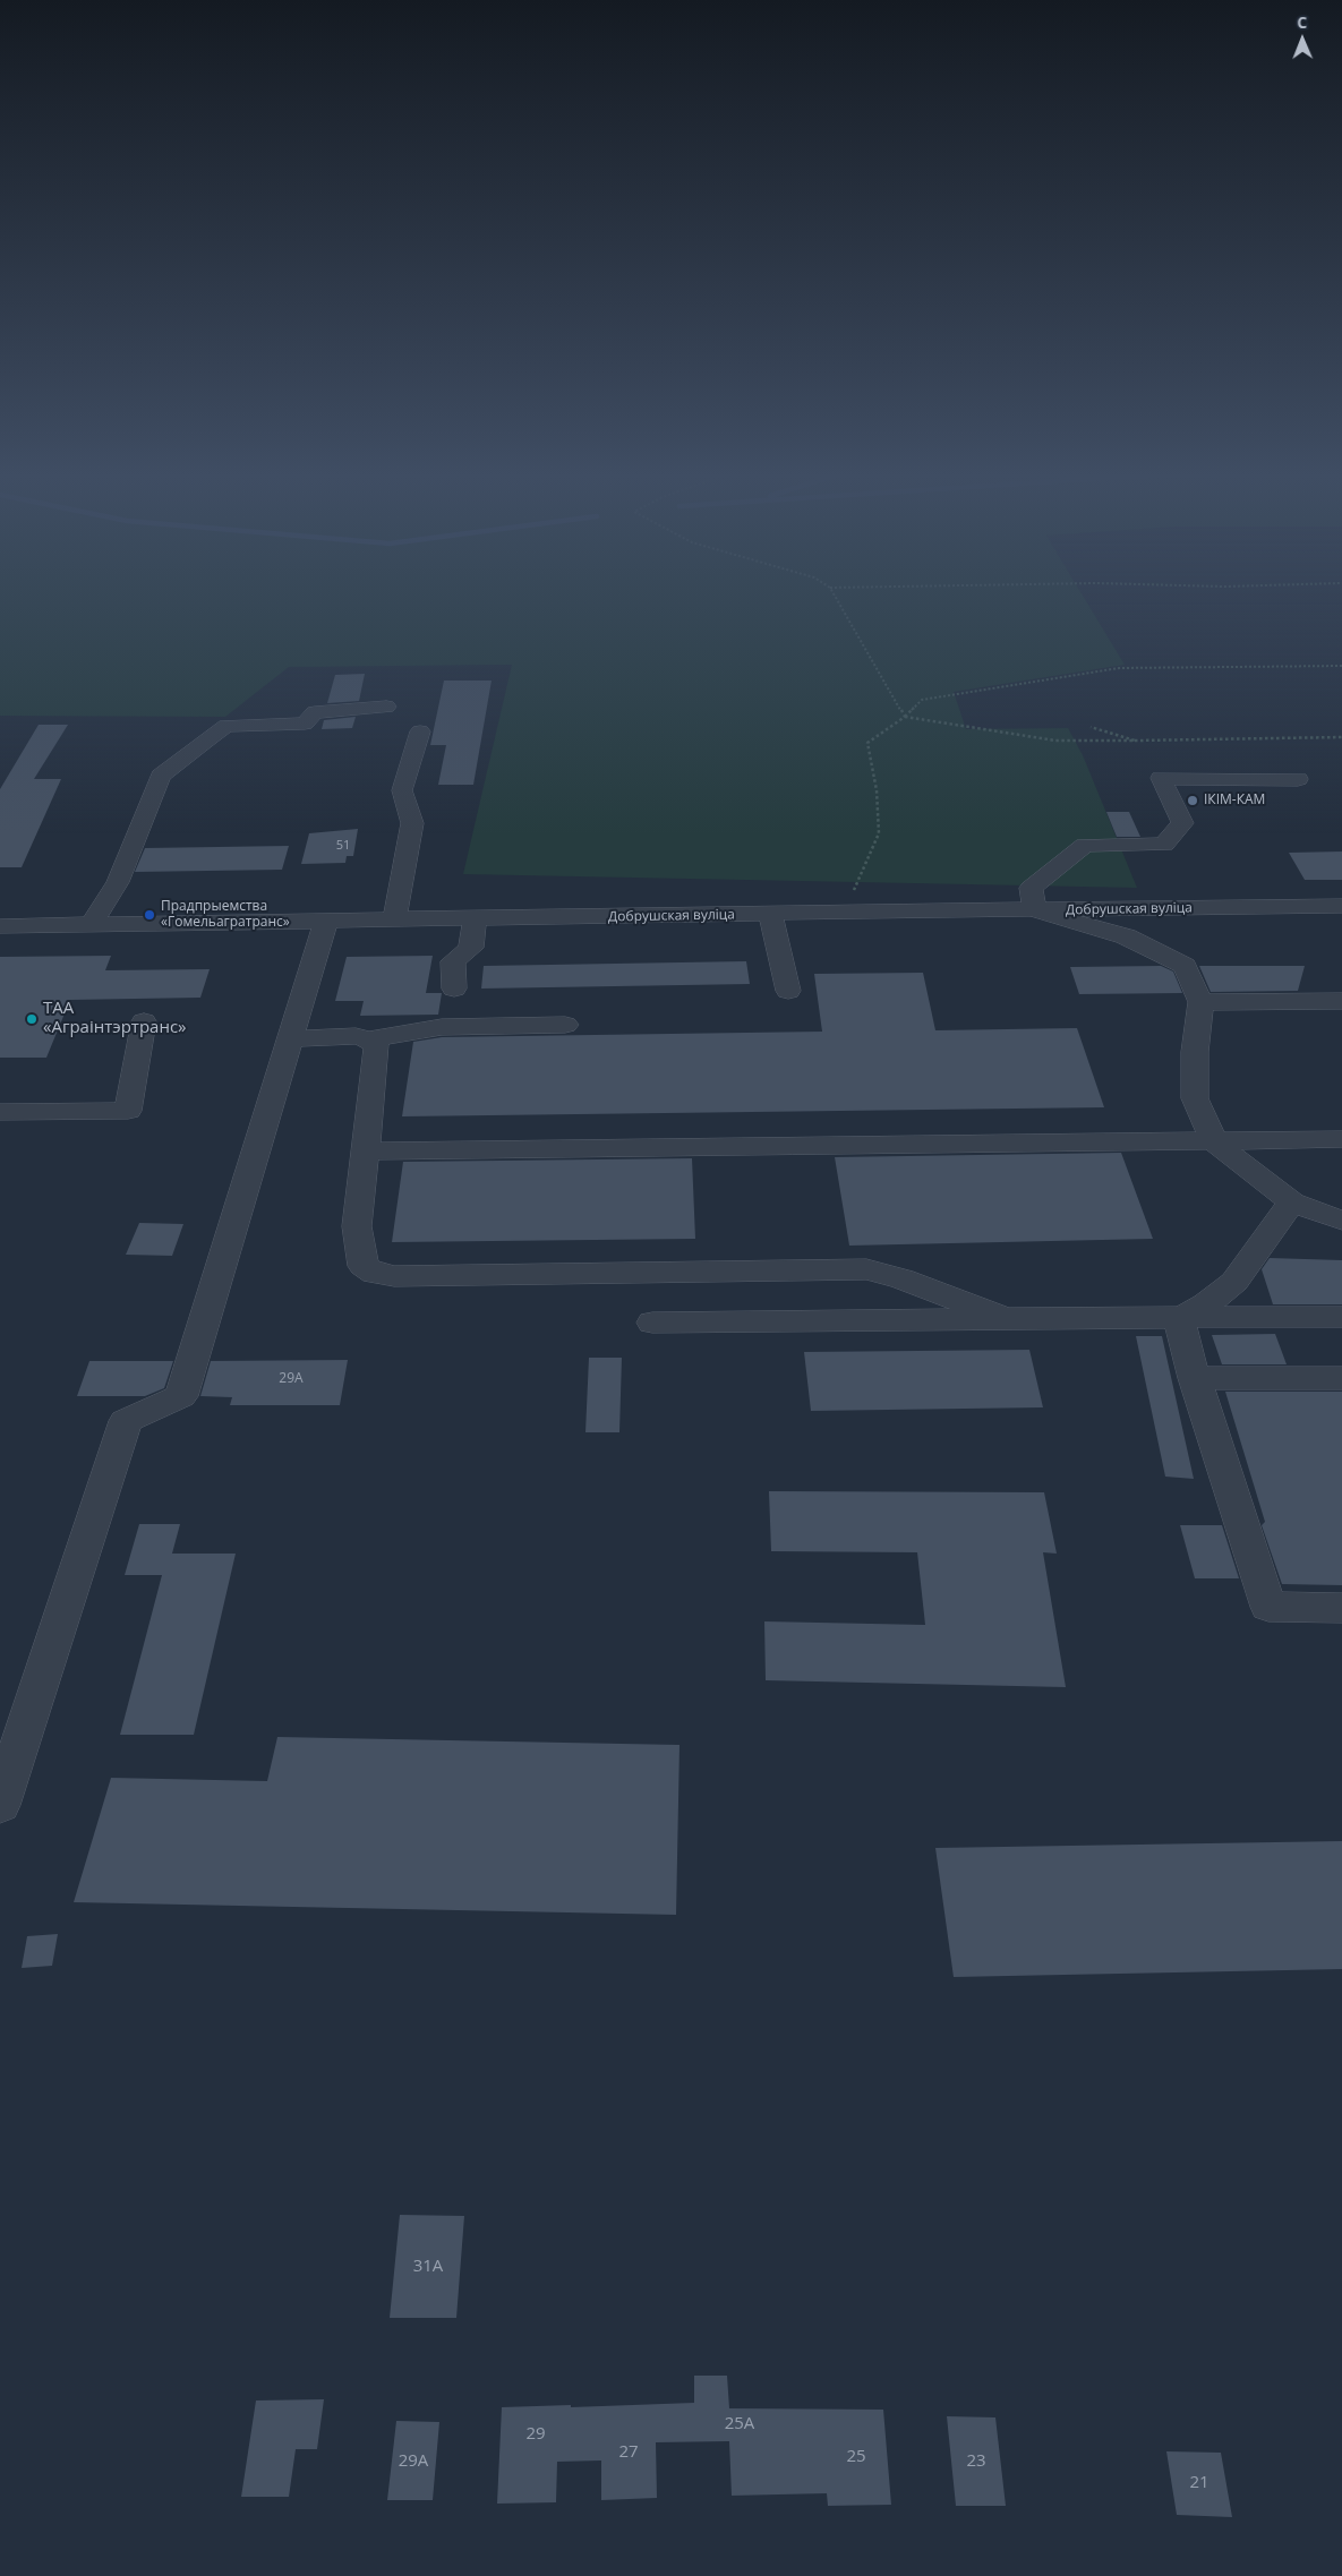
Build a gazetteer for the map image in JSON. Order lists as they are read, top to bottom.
{
  "streets": {
    "street": ["Добрушская вуліца"]
  },
  "places": ["ІКІМ-КАМ", "Прадпрыемства «Гомельагратранс»", "ТАА «Аграінтэртранс»"],
  "house_numbers": [
    "51",
    "29А",
    "31А",
    "25А",
    "29",
    "27",
    "25",
    "29А",
    "23",
    "21"
  ],
  "north": "top"
}
